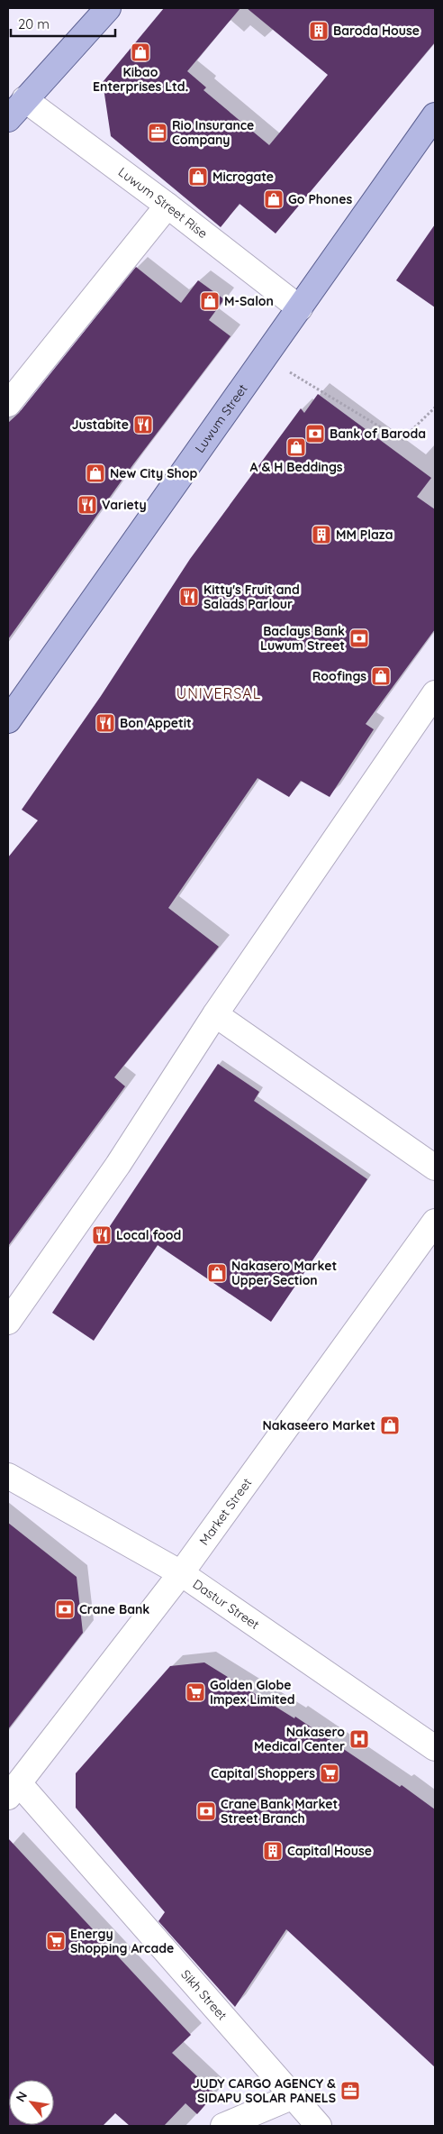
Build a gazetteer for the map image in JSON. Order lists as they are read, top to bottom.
{
  "streets": {
    "main road": ["Luwum Street"],
    "street": [
      "Luwum Street Rise",
      "Market Street",
      "Dastur Street",
      "Sikh Street"
    ]
  },
  "crossings": [
    ["Luwum Street Rise", "Luwum Street"],
    ["Market Street", "Dastur Street"],
    ["Market Street", "Sikh Street"]
  ],
  "districts": ["UNIVERSAL"],
  "places": {
    "building": ["Baroda House", "MM Plaza", "Capital House"],
    "shop": [
      "Kibao Enterprises Ltd.",
      "Microgate",
      "Go Phones",
      "M-Salon",
      "A & H Beddings",
      "New City Shop",
      "Roofings",
      "Nakasero Market Upper Section",
      "Nakaseero Market"
    ],
    "office": ["Rio Insurance Company", "JUDY CARGO AGENCY & SIDAPU SOLAR PANELS"],
    "restaurant": [
      "Justabite",
      "Variety",
      "Kitty's Fruit and Salads Parlour",
      "Bon Appetit",
      "Local food"
    ],
    "bank": [
      "Bank of Baroda",
      "Baclays Bank Luwum Street",
      "Crane Bank",
      "Crane Bank Market Street Branch"
    ],
    "supermarket": ["Golden Globe Impex Limited", "Capital Shoppers", "Energy Shopping Arcade"],
    "hospital": ["Nakasero Medical Center"]
  },
  "scale_bar": "20 m",
  "north": "top left"
}
